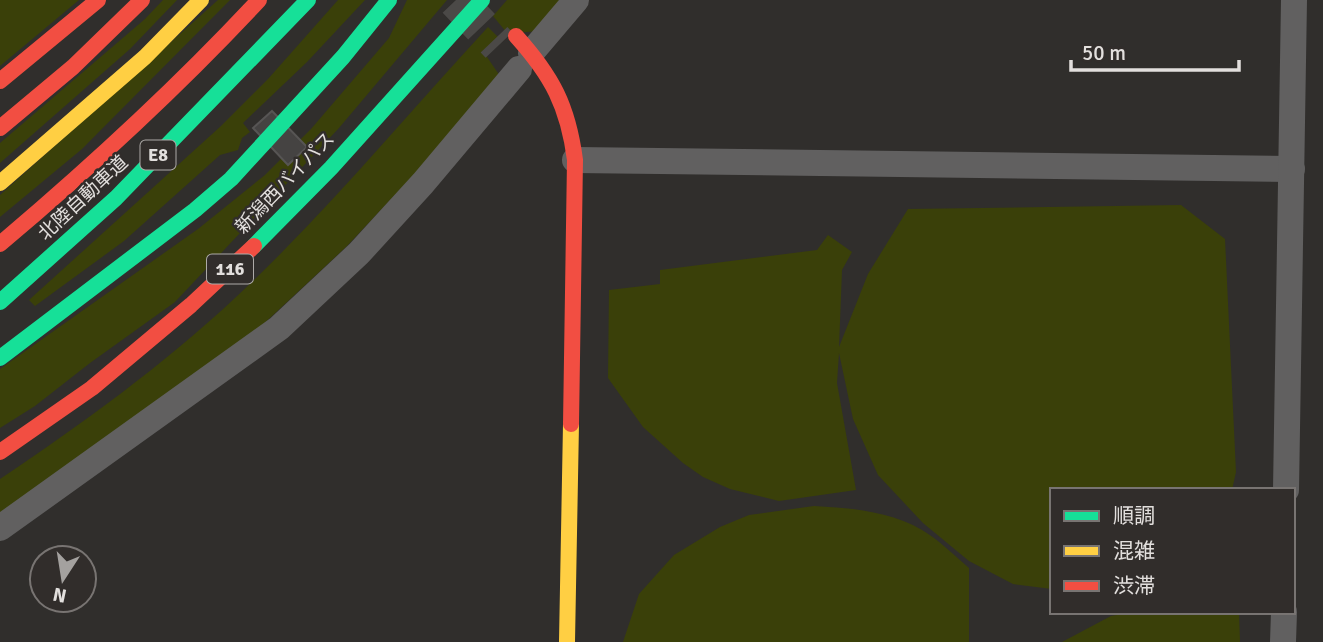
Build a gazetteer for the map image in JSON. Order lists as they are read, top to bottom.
{
  "streets": {
    "main road": [
      "E8",
      "新潟西バイパス",
      "北陸自動車道",
      "116"
    ]
  },
  "legend": ["順調", "混雑", "渋滞"],
  "scale_bar": "50 m",
  "north": "bottom"
}
